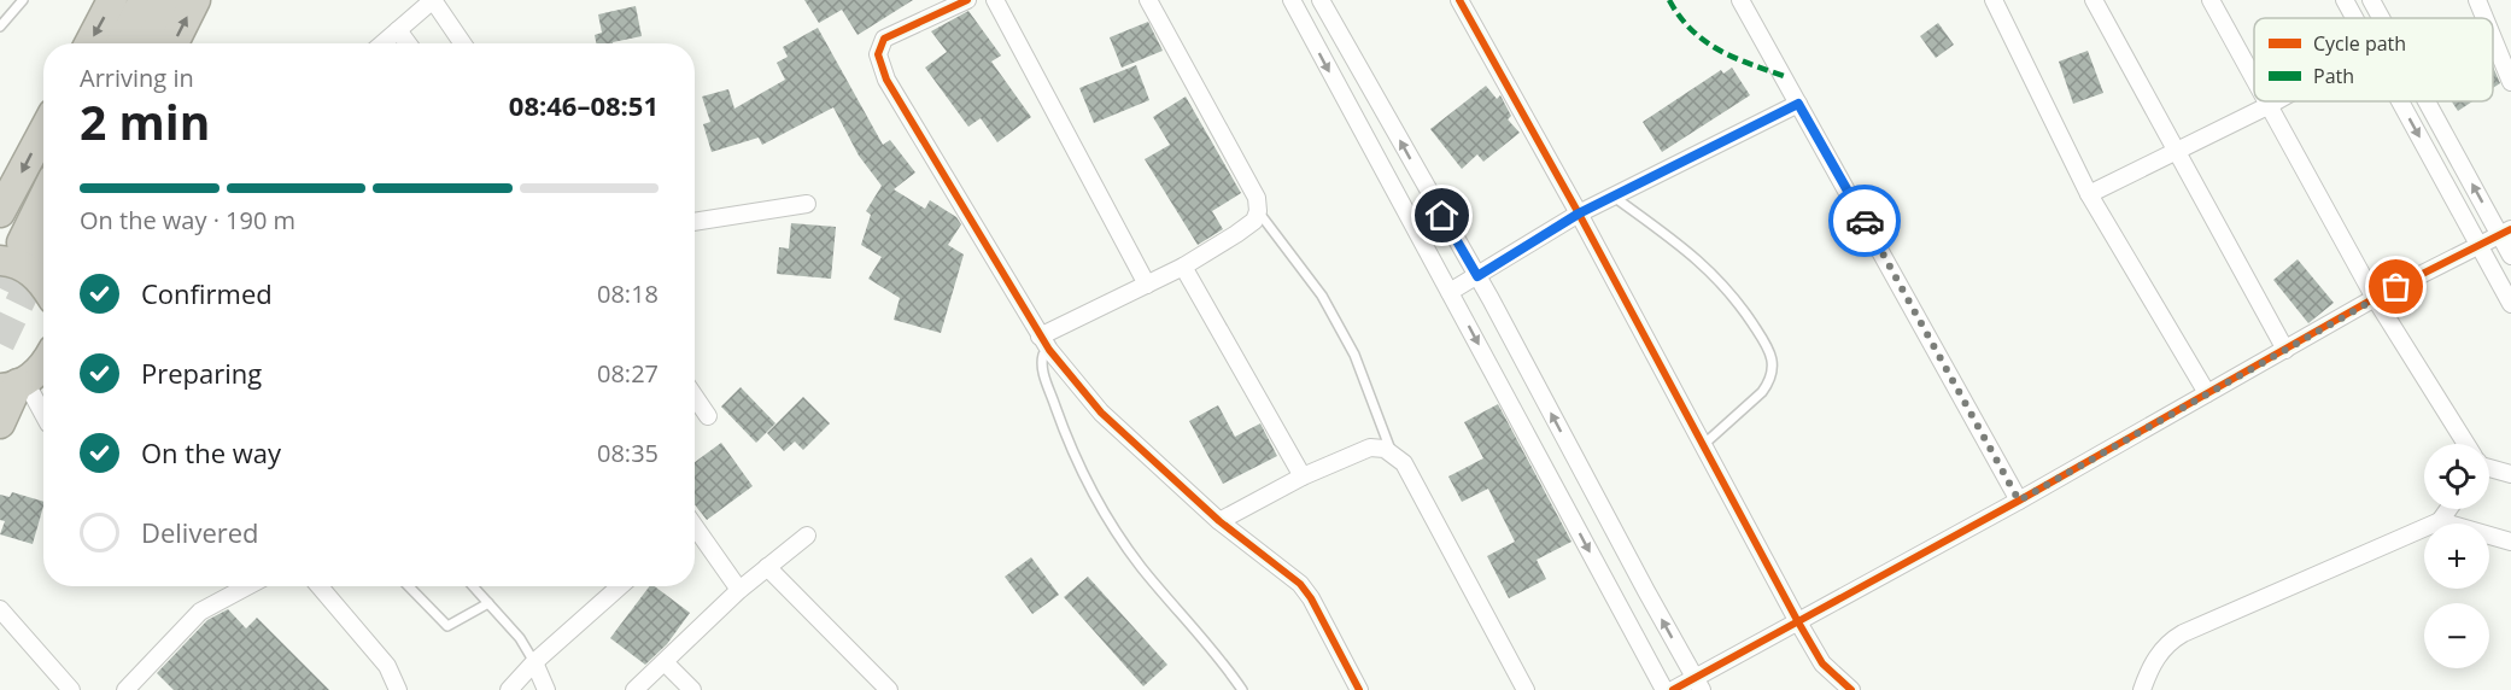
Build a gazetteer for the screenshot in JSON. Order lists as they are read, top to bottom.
{
  "legend": ["Cycle path", "Path"],
  "page": {
    "heading": ["2 min", "Arriving in", "08:46–08:51"],
    "bar": "On the way · 190 m",
    "list": [
      ["Confirmed", "08:18"],
      ["Preparing", "08:27"],
      ["On the way", "08:35"],
      "Delivered"
    ],
    "map_buttons": ["+", "−"]
  }
}
